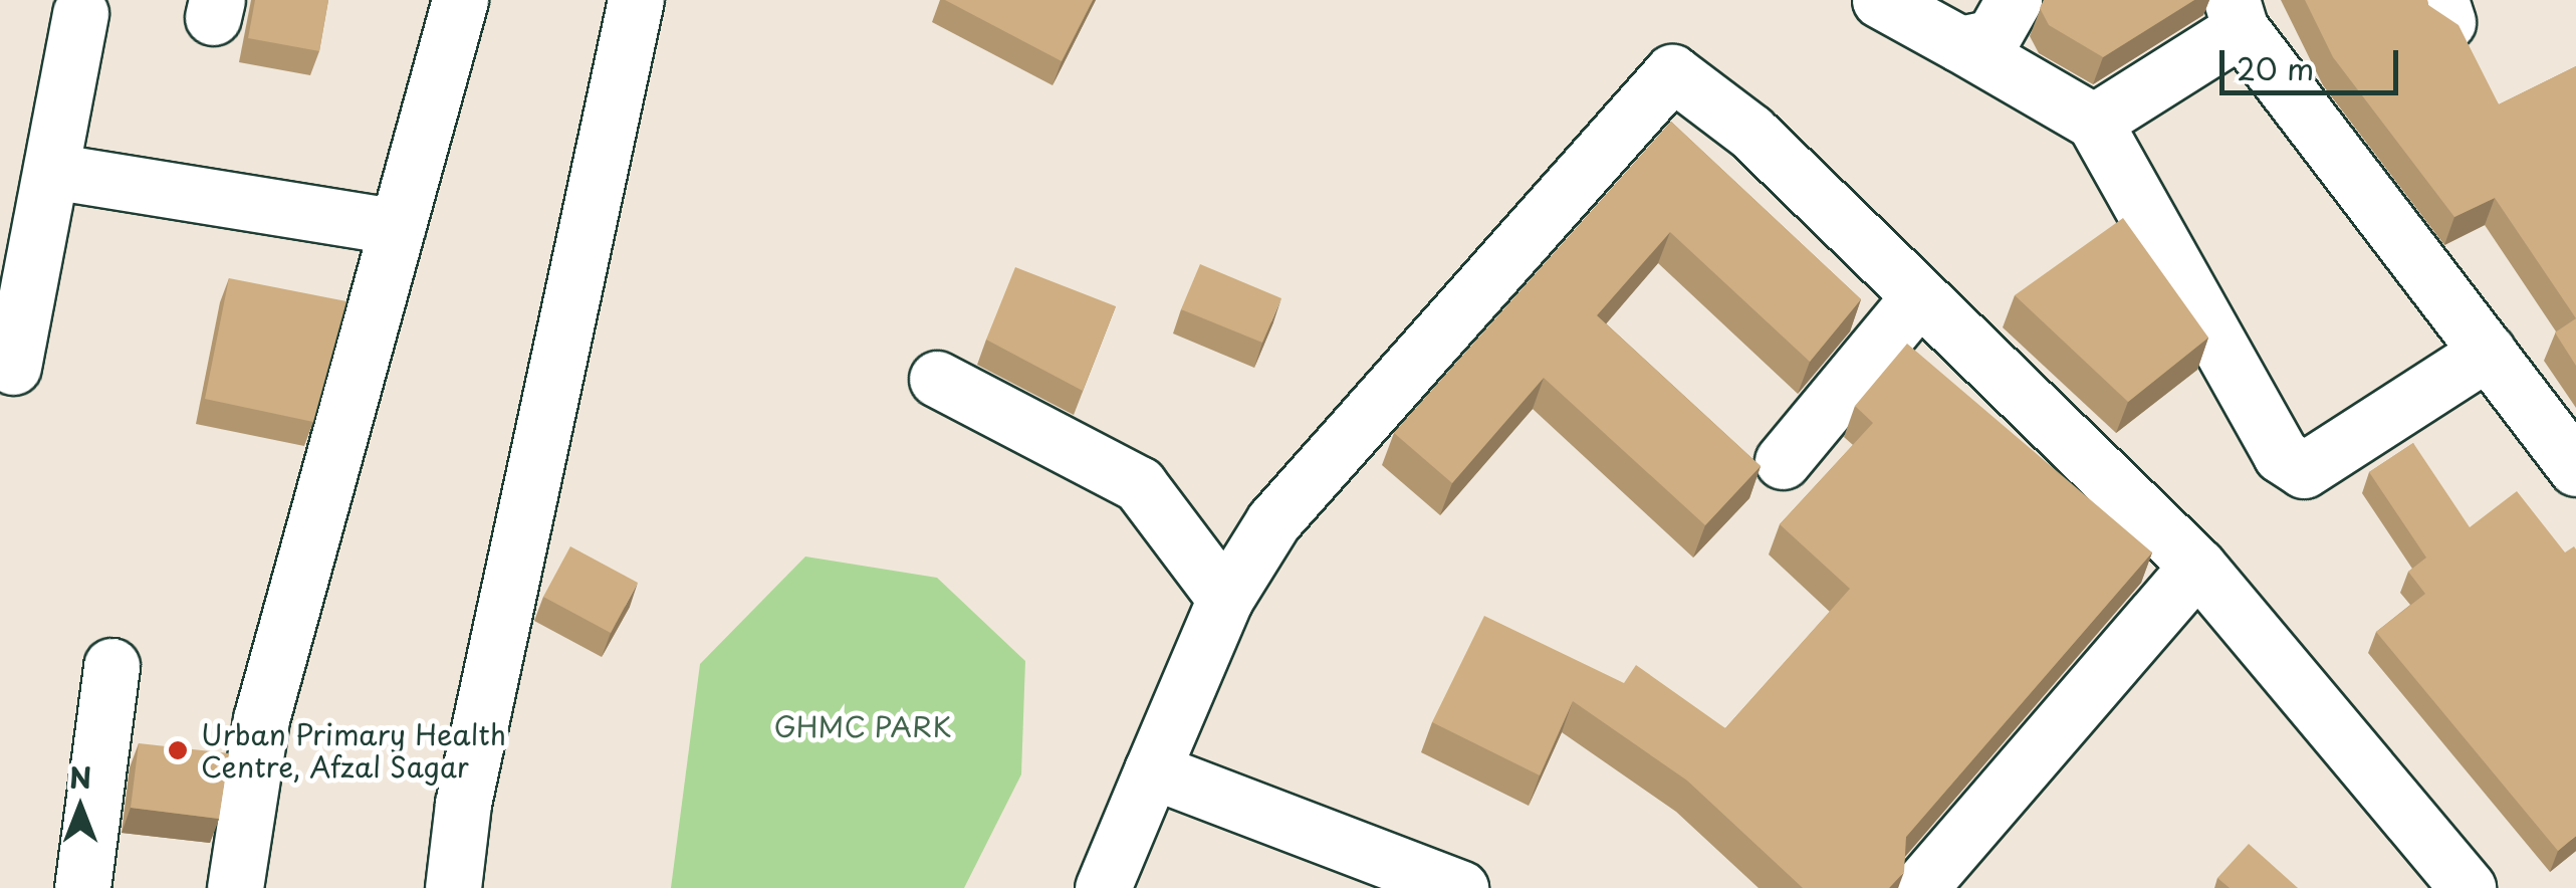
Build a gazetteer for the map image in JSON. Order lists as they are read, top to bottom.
{
  "parks": ["GHMC PARK"],
  "places": ["Urban Primary Health Centre, Afzal Sagar"],
  "scale_bar": "20 m",
  "north": "top"
}
